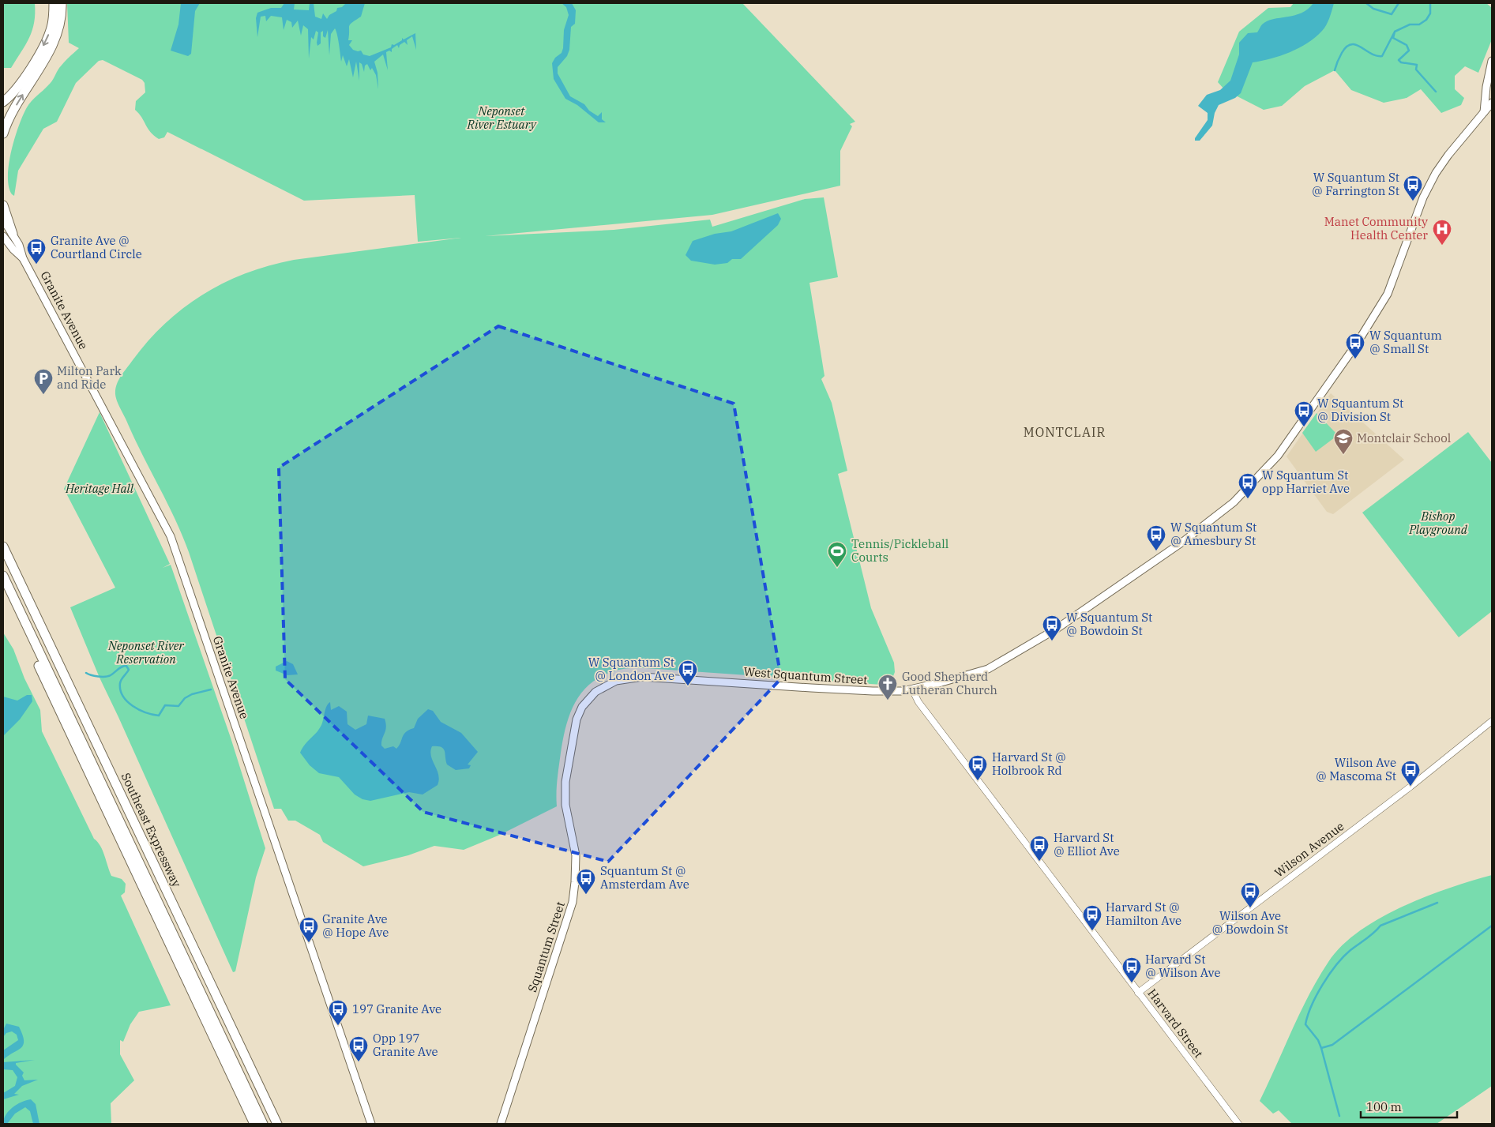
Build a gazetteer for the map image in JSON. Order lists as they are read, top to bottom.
{
  "streets": {
    "highway": ["Southeast Expressway"],
    "main road": ["Granite Avenue", "West Squantum Street", "Squantum Street"],
    "street": ["Wilson Avenue", "Harvard Street"]
  },
  "crossings": [
    ["West Squantum Street", "Squantum Street"],
    ["West Squantum Street", "Harvard Street"],
    ["Wilson Avenue", "Harvard Street"]
  ],
  "districts": ["MONTCLAIR"],
  "parks": [
    "Neponset River Estuary",
    "Heritage Hall",
    "Bishop Playground",
    "Neponset River Reservation"
  ],
  "places": {
    "bus stop": [
      "W Squantum St @ Farrington St",
      "Granite Ave @ Courtland Circle",
      "W Squantum @ Small St",
      "W Squantum St @ Division St",
      "W Squantum St opp Harriet Ave",
      "W Squantum St @ Amesbury St",
      "W Squantum St @ Bowdoin St",
      "W Squantum St @ London Ave",
      "Harvard St @ Holbrook Rd",
      "Wilson Ave @ Mascoma St",
      "Harvard St @ Elliot Ave",
      "Squantum St @ Amsterdam Ave",
      "Wilson Ave @ Bowdoin St",
      "Harvard St @ Hamilton Ave",
      "Granite Ave @ Hope Ave",
      "Harvard St @ Wilson Ave",
      "197 Granite Ave",
      "Opp 197 Granite Ave"
    ],
    "hospital": ["Manet Community Health Center"],
    "parking": ["Milton Park and Ride"],
    "school or university": ["Montclair School"],
    "sports": ["Tennis/Pickleball Courts"],
    "church": ["Good Shepherd Lutheran Church"]
  },
  "scale_bar": "100 m"
}
